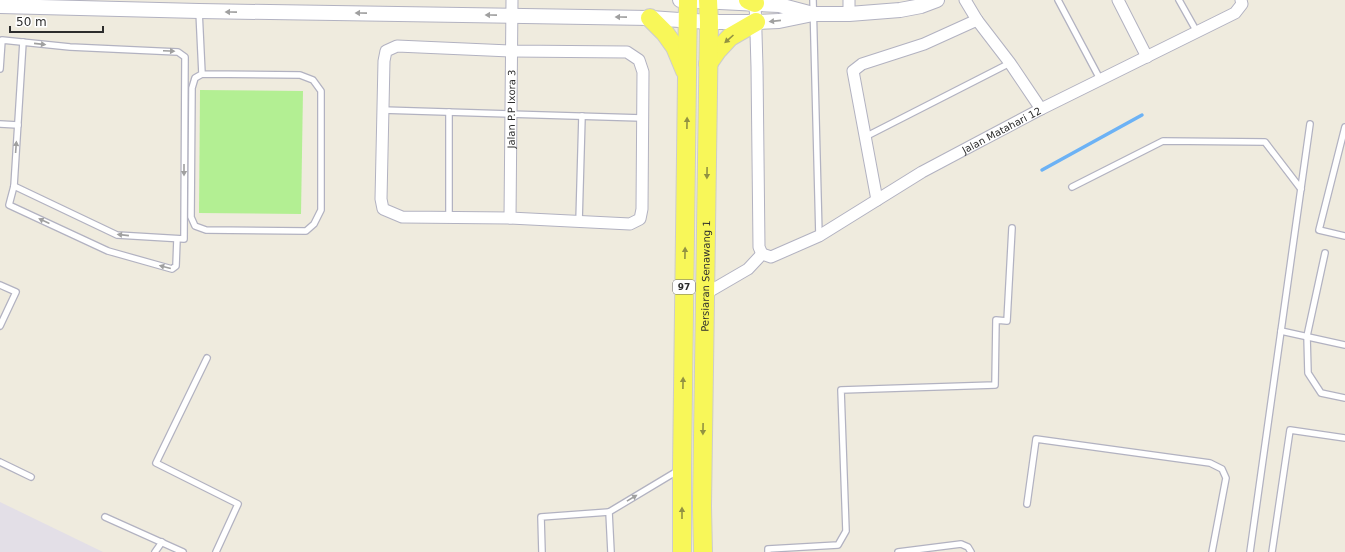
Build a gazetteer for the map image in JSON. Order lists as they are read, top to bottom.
{
  "streets": {
    "main road": ["Persiaran Senawang 1", "97"],
    "street": ["Jalan P.P Ixora 3", "Jalan Matahari 12"]
  },
  "scale_bar": "50 m"
}
